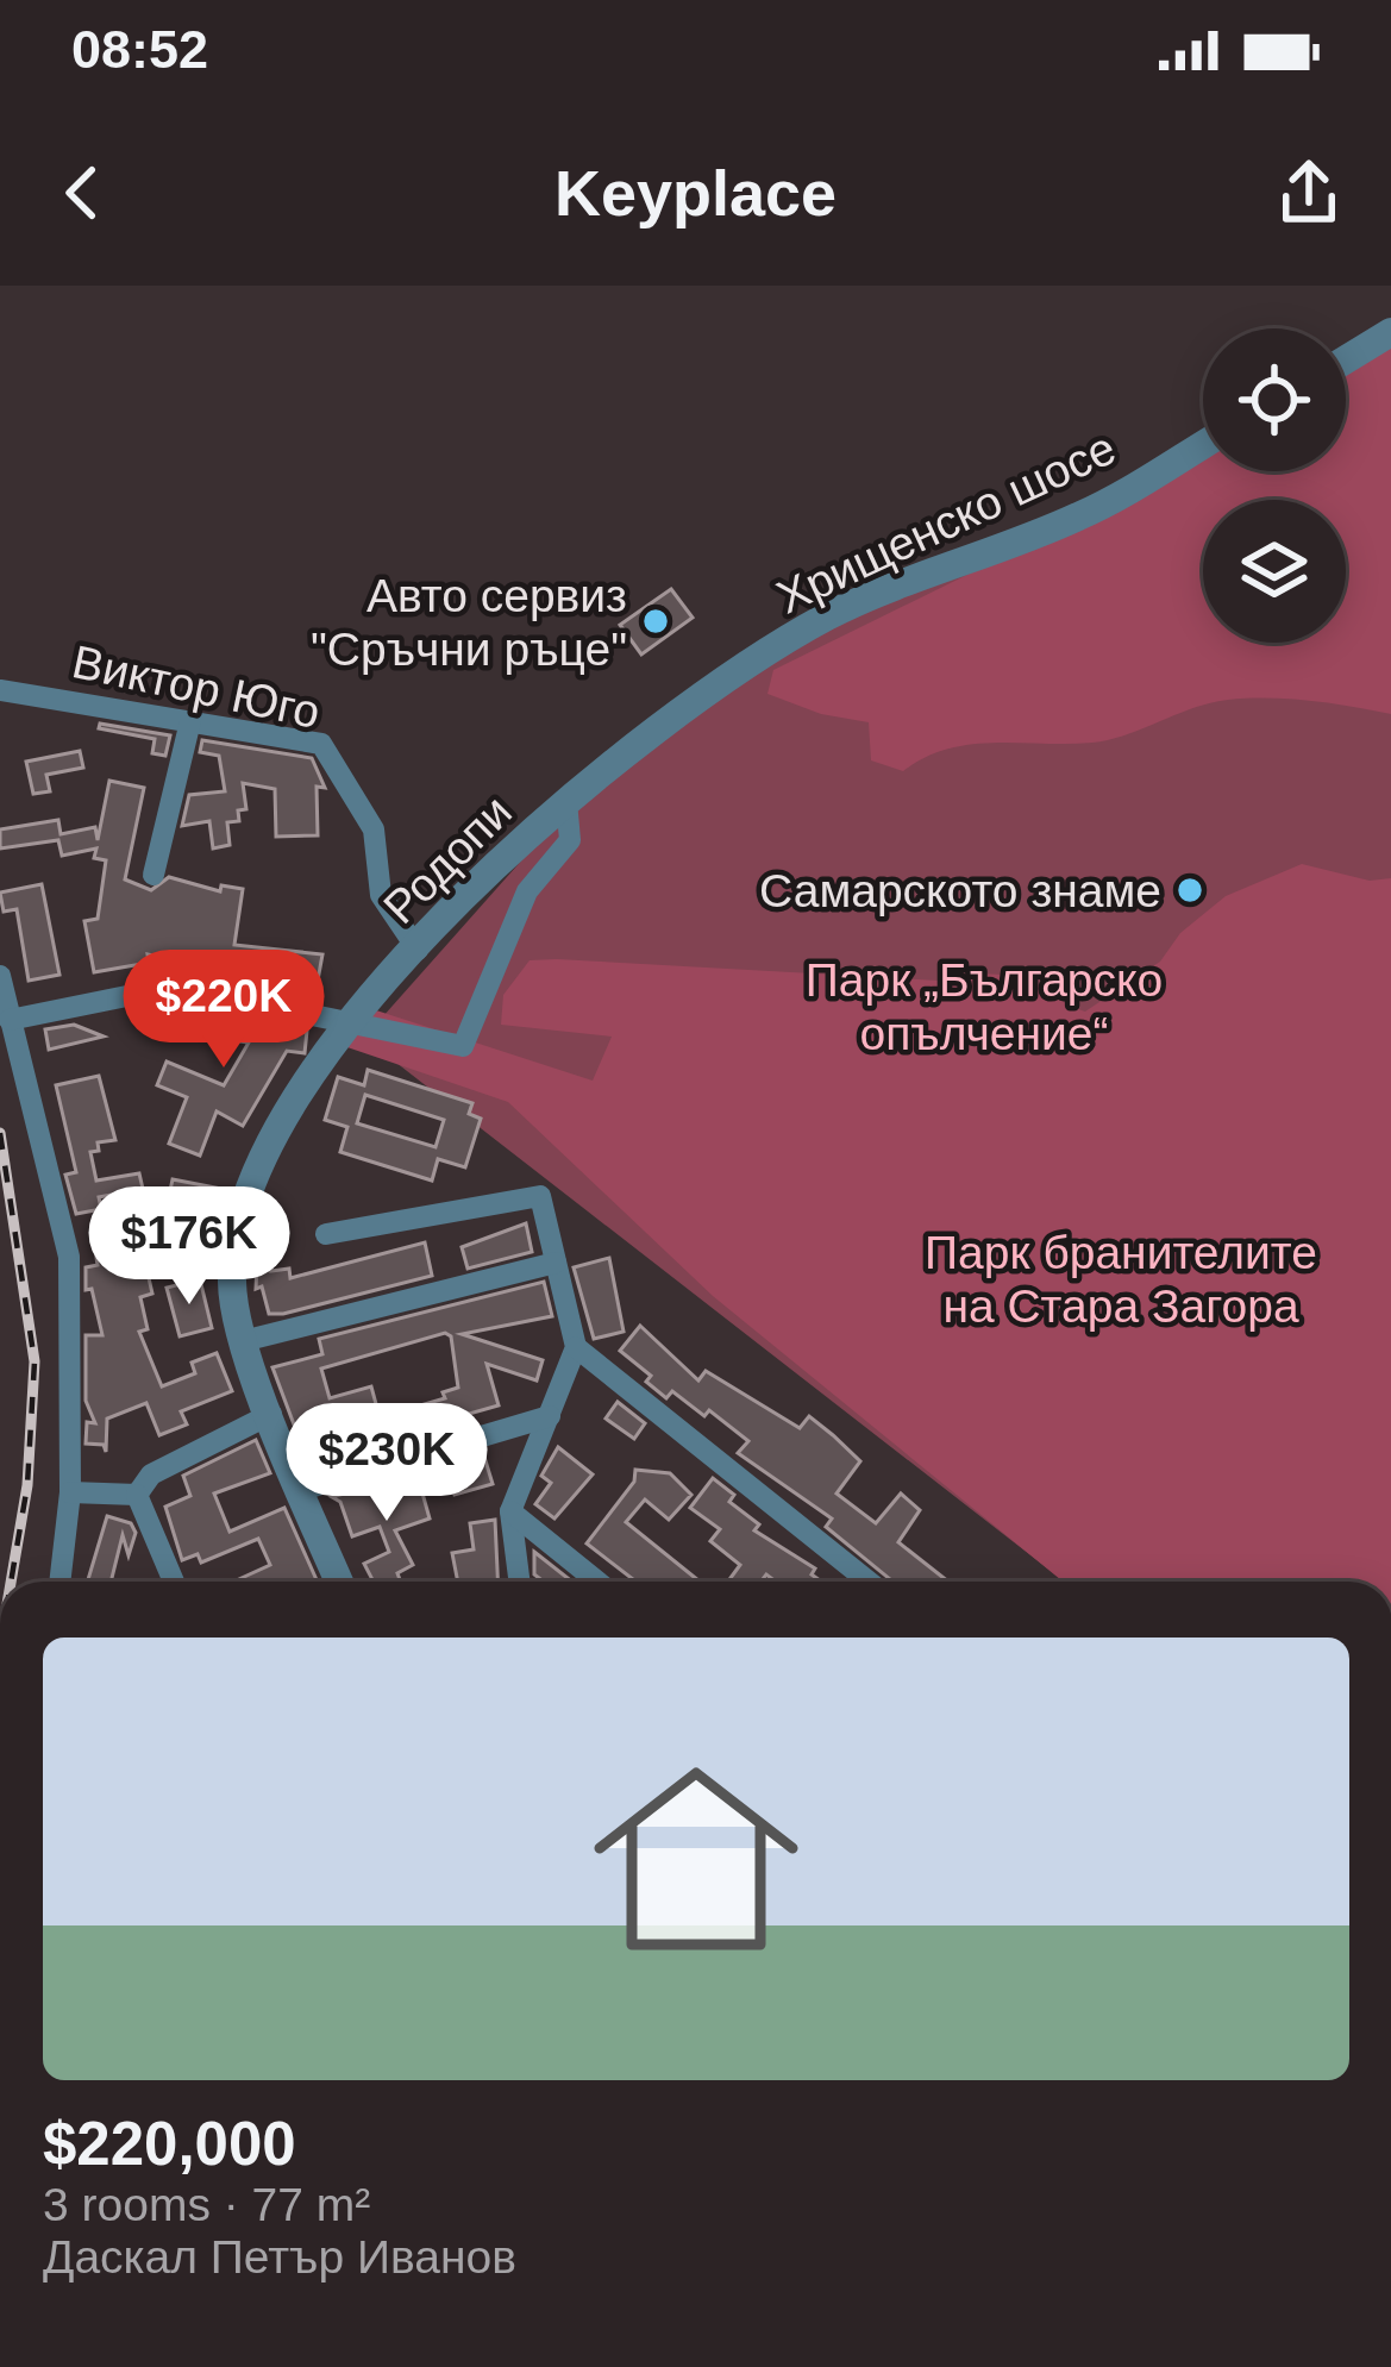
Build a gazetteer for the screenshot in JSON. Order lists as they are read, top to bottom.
{
  "streets": {
    "street": ["Хрищенско шосе", "Виктор Юго", "Родопи"]
  },
  "crossings": [
    ["Хрищенско шосе", "Родопи"],
    ["Виктор Юго", "Родопи"]
  ],
  "parks": ["Парк „Българско опълчение“", "Парк бранителите на Стара Загора"],
  "places": ["Авто сервиз \"Сръчни ръце\"", "Самарското знаме"],
  "page": {
    "status": "08:52",
    "header": "Keyplace",
    "price": ["$220K", "$176K", "$230K"],
    "list": [
      {
        "name": "$220,000",
        "note": "3 rooms · 77 m² · Даскал Петър Иванов"
      }
    ]
  }
}
